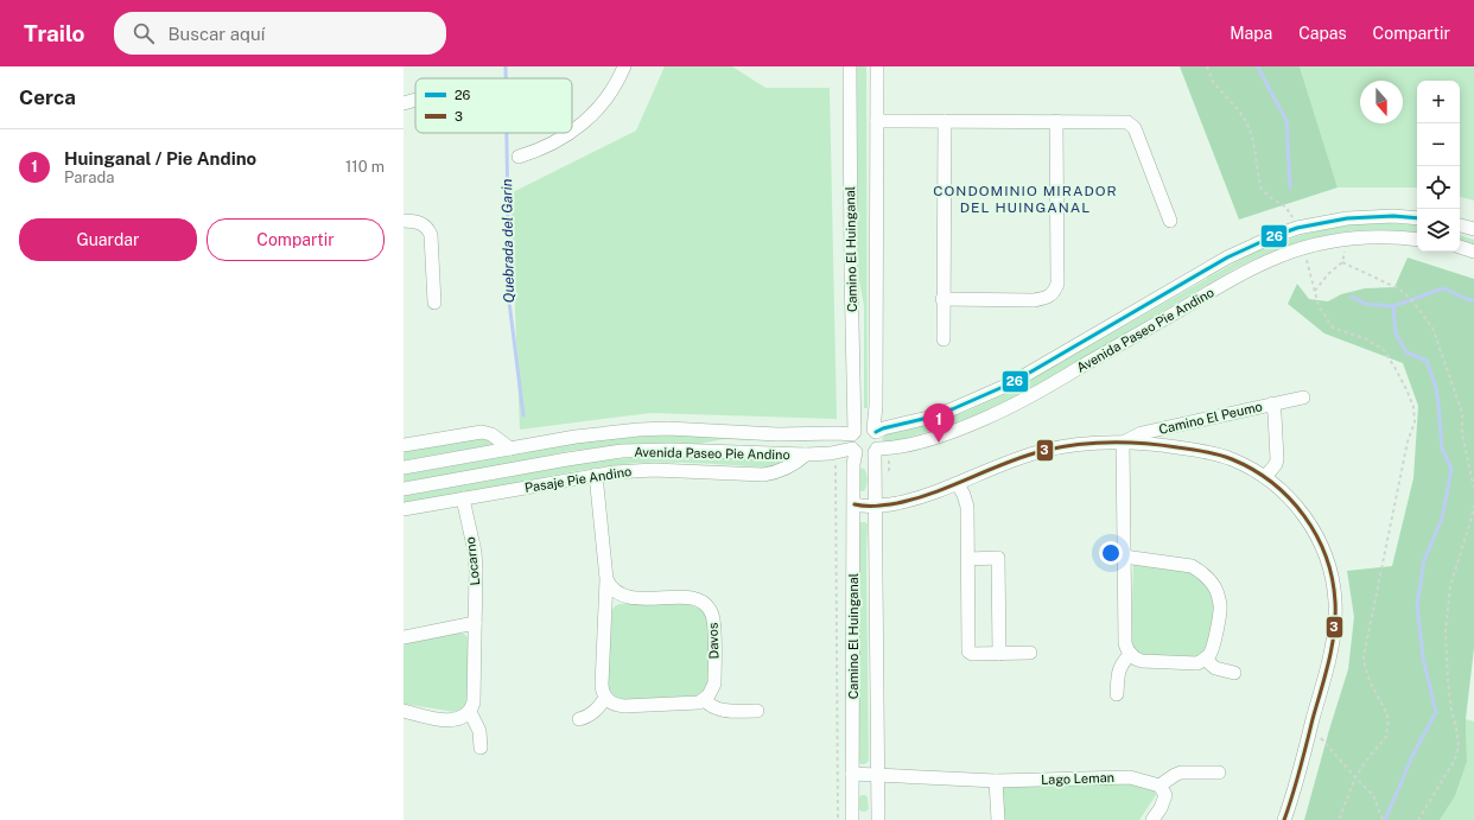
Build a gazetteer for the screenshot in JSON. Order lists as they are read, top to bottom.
{
  "streets": {
    "street": [
      "Camino El Huinganal",
      "Avenida Paseo Pie Andino",
      "Camino El Peumo",
      "Pasaje Pie Andino",
      "Locarno",
      "Davos",
      "Lago Leman"
    ]
  },
  "crossings": [
    ["Camino El Huinganal", "Avenida Paseo Pie Andino"],
    ["Camino El Huinganal", "Camino El Peumo"],
    ["Camino El Huinganal", "Lago Leman"],
    ["Avenida Paseo Pie Andino", "Pasaje Pie Andino"],
    ["Pasaje Pie Andino", "Locarno"]
  ],
  "districts": ["CONDOMINIO MIRADOR DEL HUINGANAL"],
  "water": ["Quebrada del Garin"],
  "lines": ["transit line 26", "transit line 3"],
  "legend": ["26", "3"],
  "north": "bottom",
  "page": {
    "header": "Trailo",
    "search": "Buscar aquí",
    "nav": ["Mapa", "Capas", "Compartir"],
    "heading": "Cerca",
    "map_buttons": ["+", "−"],
    "list": [
      {
        "mark": "1",
        "name": "Huinganal / Pie Andino",
        "note": "Parada",
        "value": "110 m"
      }
    ],
    "buttons": ["Guardar", "Compartir"],
    "pins": "1"
  }
}
